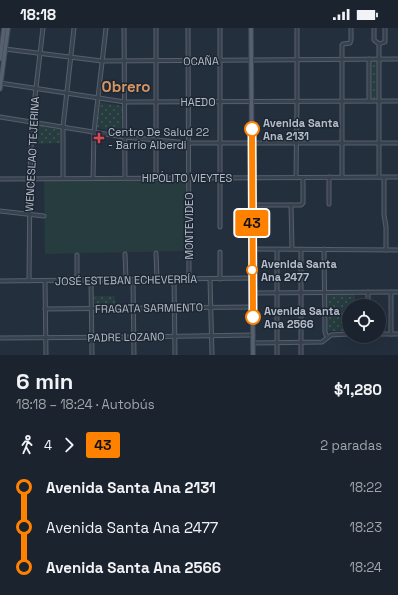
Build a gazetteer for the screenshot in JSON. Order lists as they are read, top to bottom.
{
  "streets": {
    "street": [
      "OCAÑA",
      "HAEDO",
      "WENCESLAO TEJERINA",
      "HIPÓLITO VIEYTES",
      "MONTEVIDEO",
      "JOSÉ ESTEBAN ECHEVERRÍA",
      "FRAGATA SARMIENTO",
      "PADRE LOZANO"
    ]
  },
  "crossings": [
    ["OCAÑA", "WENCESLAO TEJERINA"],
    ["OCAÑA", "MONTEVIDEO"],
    ["HAEDO", "WENCESLAO TEJERINA"],
    ["HAEDO", "MONTEVIDEO"],
    ["WENCESLAO TEJERINA", "HIPÓLITO VIEYTES"],
    ["WENCESLAO TEJERINA", "JOSÉ ESTEBAN ECHEVERRÍA"],
    ["HIPÓLITO VIEYTES", "MONTEVIDEO"],
    ["MONTEVIDEO", "JOSÉ ESTEBAN ECHEVERRÍA"]
  ],
  "districts": ["Obrero"],
  "places": {
    "other": ["Avenida Santa Ana 2131", "Avenida Santa Ana 2477", "Avenida Santa Ana 2566"],
    "health": ["Centro De Salud 22 - Barrio Alberdi"]
  },
  "lines": ["bus line 43"],
  "page": {
    "status": "18:18",
    "on_map": "43",
    "heading": ["6 min", "18:18 – 18:24 · Autobús", "$1,280"],
    "legs": ["4", "43", "2 paradas"],
    "list": [
      {
        "name": "Avenida Santa Ana 2131",
        "value": "18:22"
      },
      {
        "name": "Avenida Santa Ana 2477",
        "value": "18:23"
      },
      {
        "name": "Avenida Santa Ana 2566",
        "value": "18:24"
      }
    ]
  }
}
